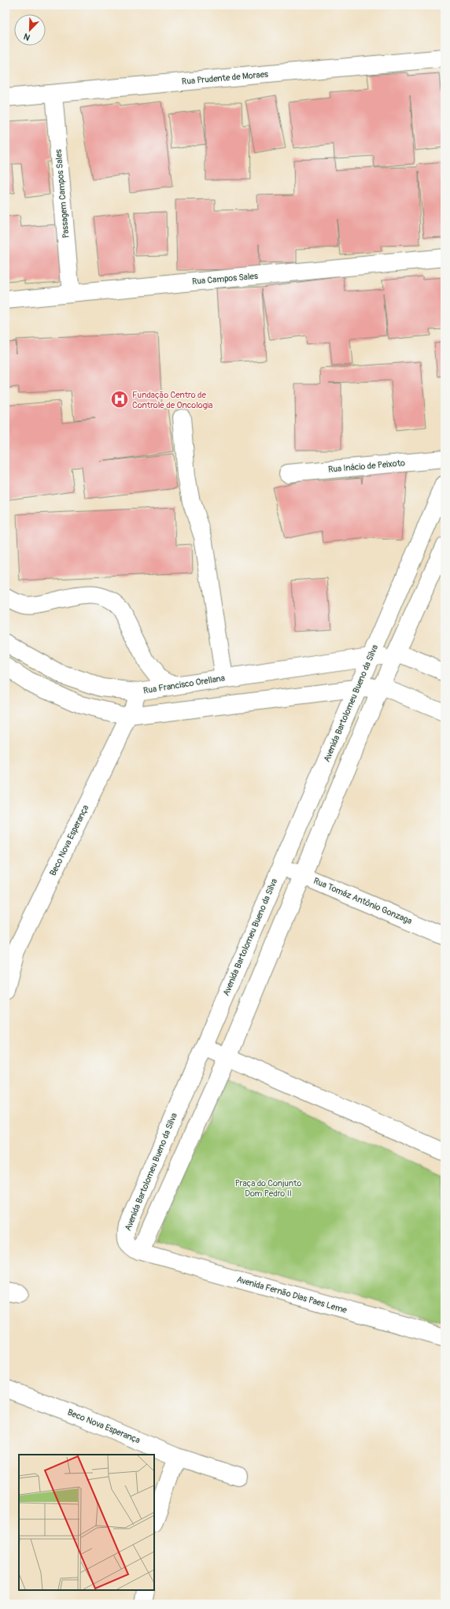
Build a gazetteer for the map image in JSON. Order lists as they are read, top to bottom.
{
  "streets": {
    "street": [
      "Rua Prudente de Moraes",
      "Passagem Campos Sales",
      "Rua Campos Sales",
      "Rua Inácio de Peixoto",
      "Rua Francisco Orellana",
      "Avenida Bartolomeu Bueno da Silva",
      "Beco Nova Esperança",
      "Rua Tomáz Antônio Gonzaga",
      "Avenida Fernão Dias Paes Leme"
    ]
  },
  "crossings": [
    ["Rua Prudente de Moraes", "Passagem Campos Sales"],
    ["Passagem Campos Sales", "Rua Campos Sales"],
    ["Rua Francisco Orellana", "Avenida Bartolomeu Bueno da Silva"],
    ["Rua Francisco Orellana", "Beco Nova Esperança"],
    ["Avenida Bartolomeu Bueno da Silva", "Rua Tomáz Antônio Gonzaga"],
    ["Avenida Bartolomeu Bueno da Silva", "Avenida Fernão Dias Paes Leme"]
  ],
  "parks": ["Praça do Conjunto Dom Pedro II"],
  "places": {
    "hospital": ["Fundação Centro de Controle de Oncologia"]
  },
  "north": "bottom left"
}
